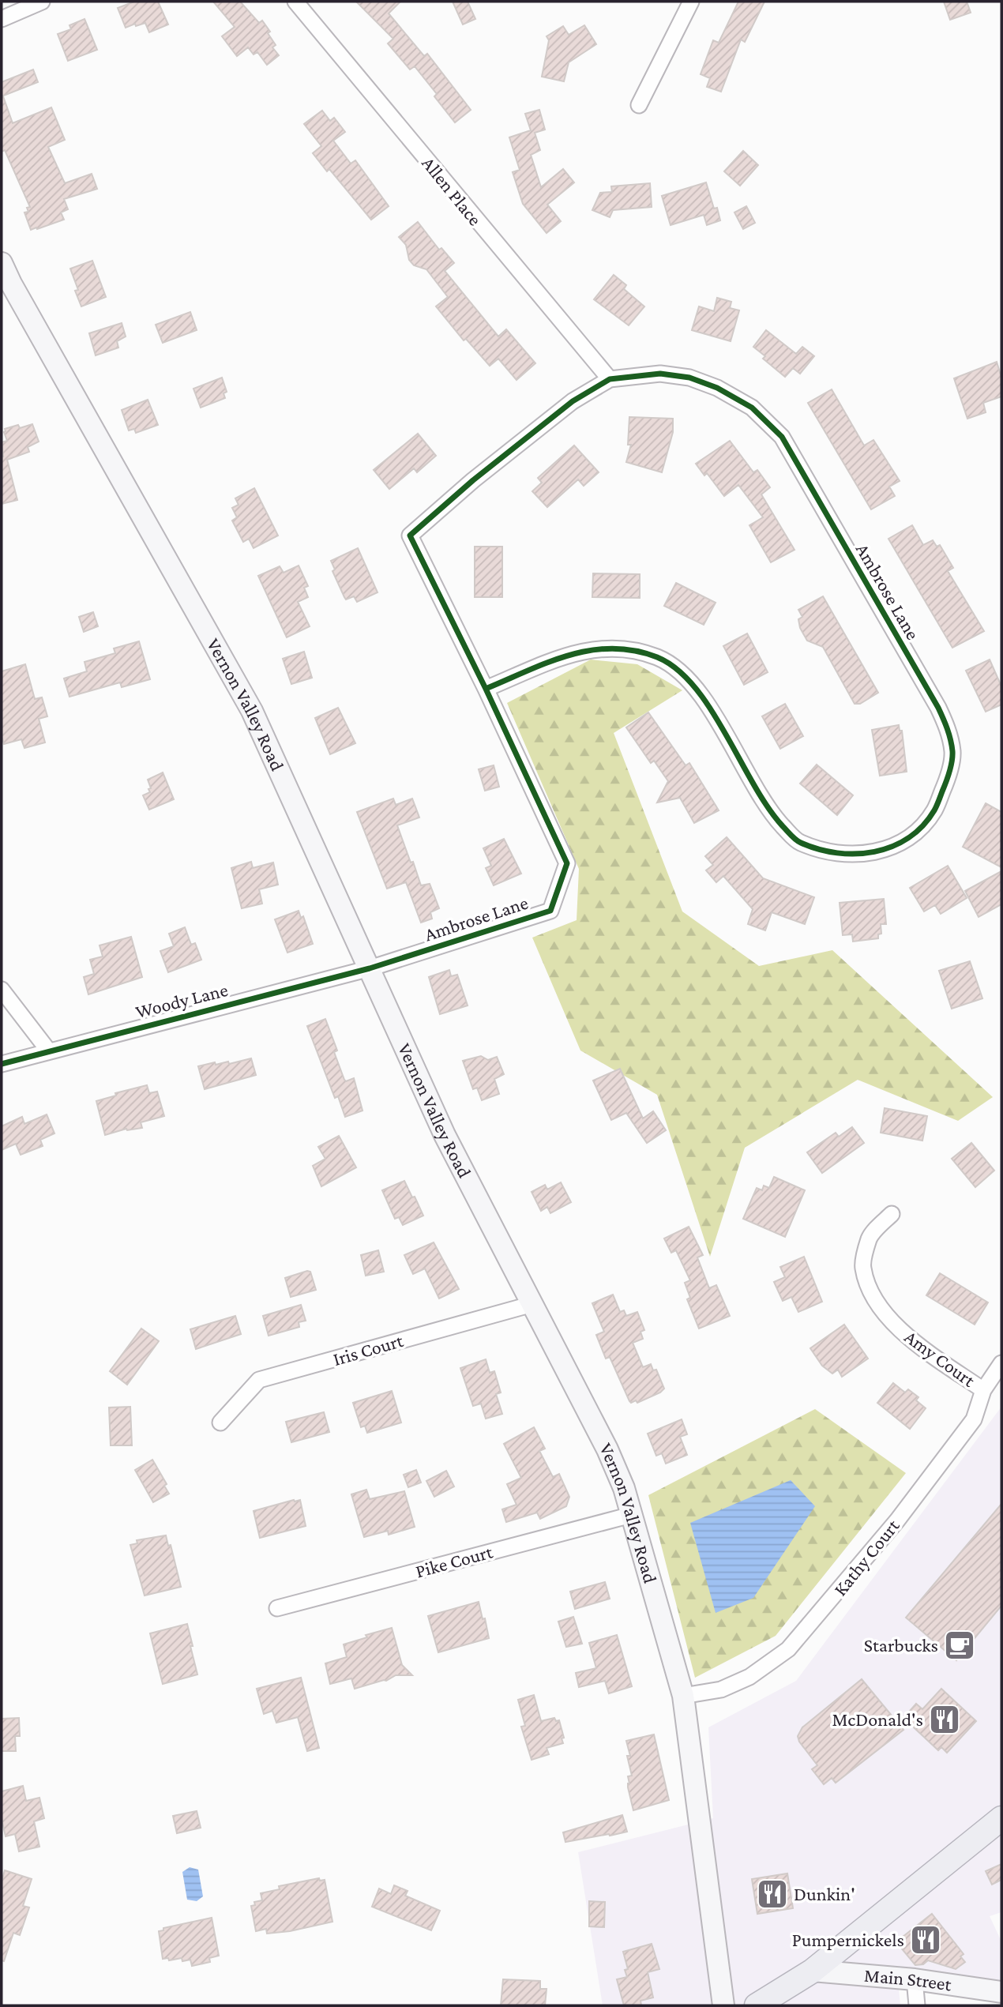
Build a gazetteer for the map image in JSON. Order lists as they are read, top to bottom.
{
  "streets": {
    "main road": ["Vernon Valley Road", "Main Street"],
    "street": [
      "Allen Place",
      "Ambrose Lane",
      "Woody Lane",
      "Iris Court",
      "Amy Court",
      "Kathy Court",
      "Pike Court"
    ]
  },
  "crossings": [
    ["Allen Place", "Ambrose Lane"],
    ["Ambrose Lane", "Vernon Valley Road"],
    ["Ambrose Lane", "Woody Lane"],
    ["Vernon Valley Road", "Woody Lane"],
    ["Vernon Valley Road", "Iris Court"],
    ["Vernon Valley Road", "Kathy Court"],
    ["Vernon Valley Road", "Pike Court"],
    ["Amy Court", "Kathy Court"]
  ],
  "places": {
    "cafe": ["Starbucks"],
    "restaurant": ["McDonald's", "Dunkin'", "Pumpernickels"]
  }
}
